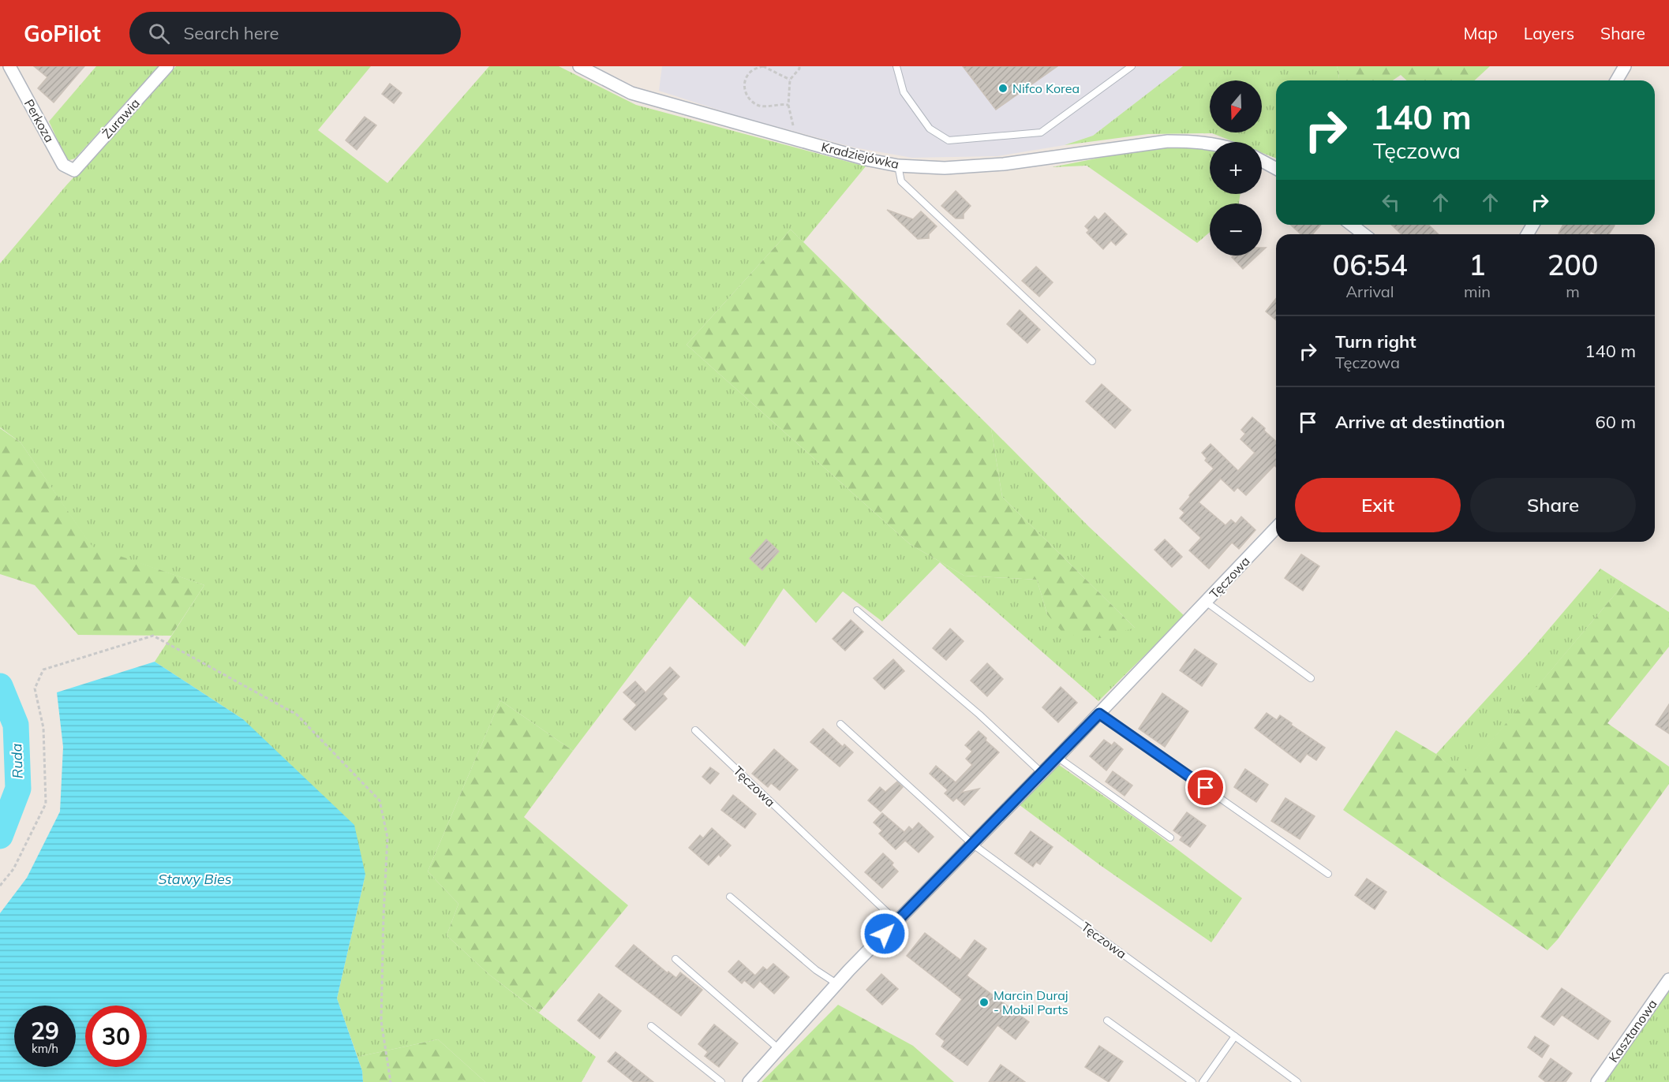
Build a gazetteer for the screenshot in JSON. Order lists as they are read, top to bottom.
{
  "streets": {
    "street": [
      "Żurawia",
      "Perkoza",
      "Kradziejówka",
      "Tęczowa",
      "Kasztanowa"
    ]
  },
  "crossings": [
    ["Żurawia", "Perkoza"]
  ],
  "water": ["Ruda", "Stawy Bies"],
  "places": ["Nifco Korea", "Marcin Duraj - Mobil Parts"],
  "north": "bottom",
  "page": {
    "header": "GoPilot",
    "search": "Search here",
    "nav": ["Map", "Layers", "Share"],
    "map_buttons": ["+", "−"],
    "turn": ["140 m", "Tęczowa"],
    "eta": [
      "06:54",
      "Arrival",
      "1",
      "min",
      "200",
      "m"
    ],
    "list": [
      {
        "name": "Turn right",
        "note": "Tęczowa",
        "value": "140 m"
      },
      {
        "name": "Arrive at destination",
        "value": "60 m"
      }
    ],
    "buttons": ["Exit", "Share"],
    "speed": "29 km/h",
    "limit": "30"
  }
}
